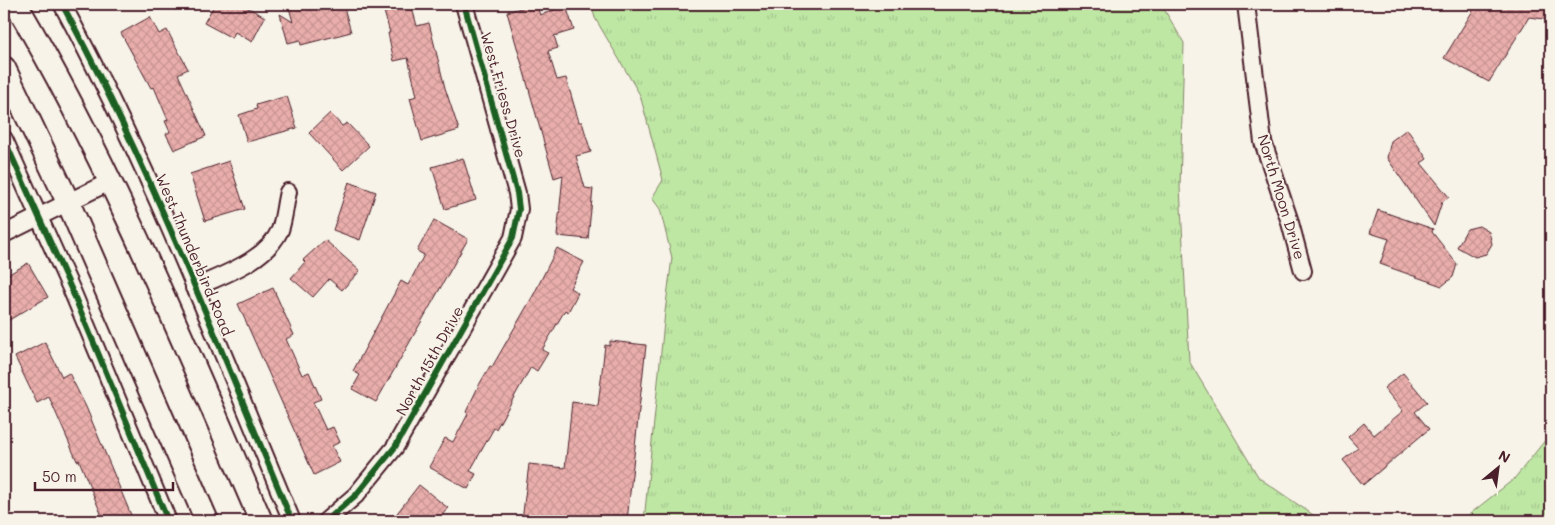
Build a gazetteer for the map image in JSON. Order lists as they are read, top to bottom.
{
  "streets": {
    "street": [
      "West Friess Drive",
      "North Moon Drive",
      "West Thunderbird Road",
      "North 15th Drive"
    ]
  },
  "crossings": [
    ["West Friess Drive", "North 15th Drive"]
  ],
  "scale_bar": "50 m",
  "north": "top right"
}
